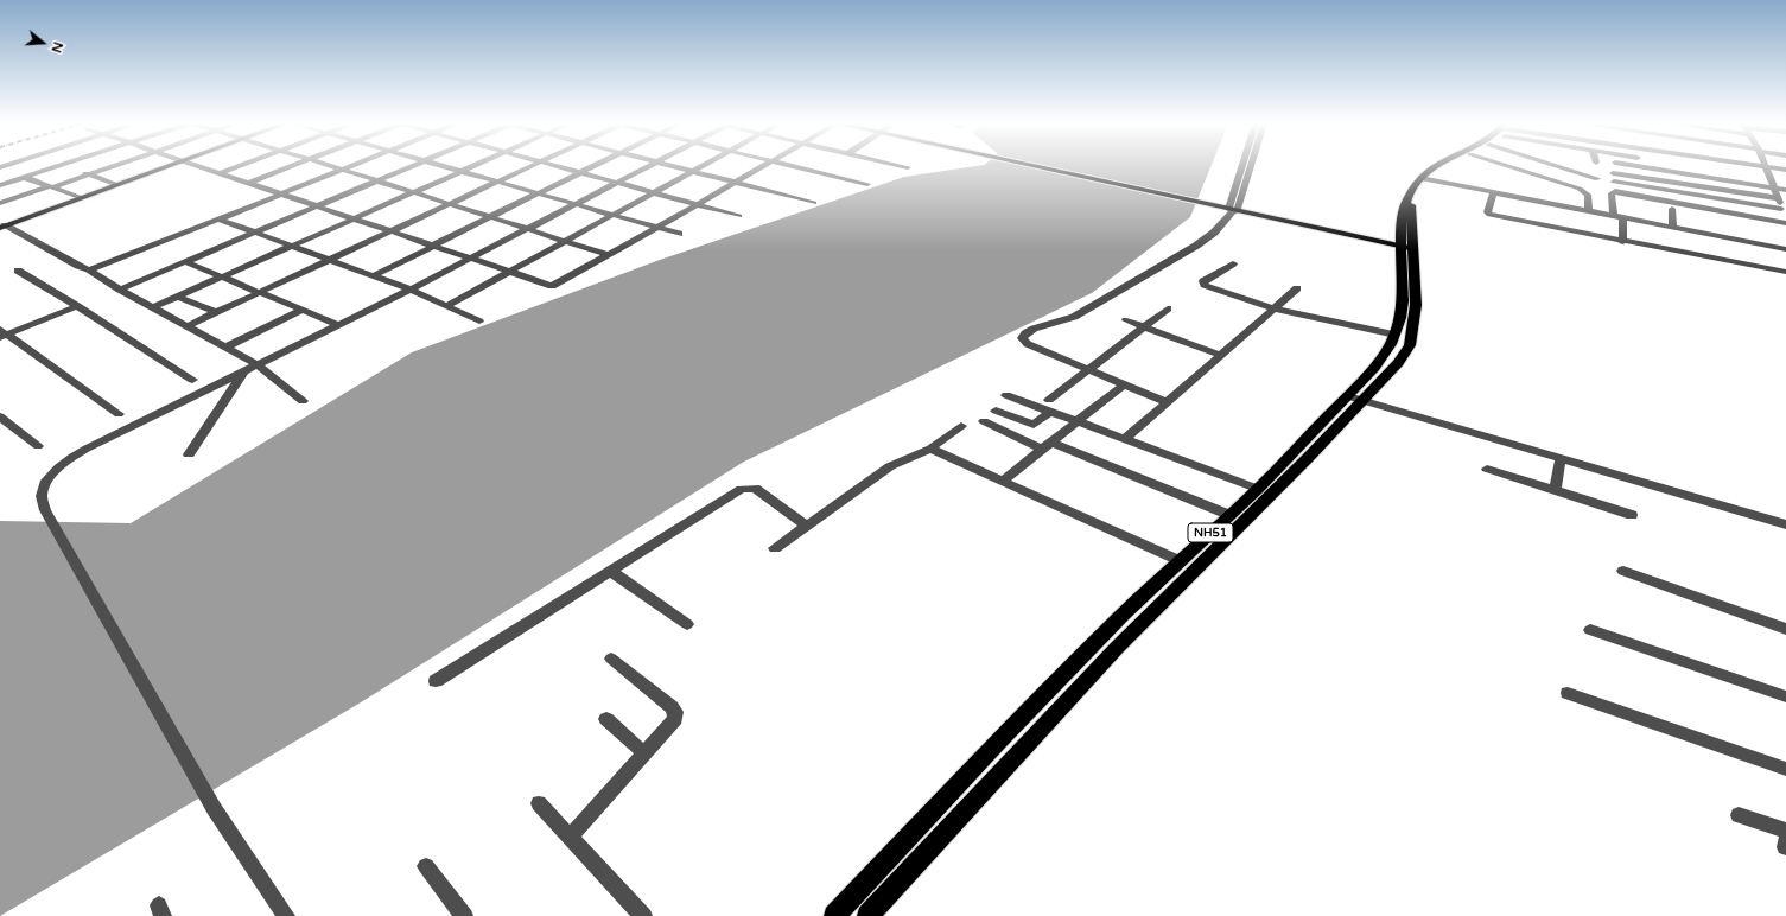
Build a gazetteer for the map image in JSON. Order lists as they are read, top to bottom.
{
  "streets": {
    "highway": ["NH51"]
  },
  "north": "right"
}
